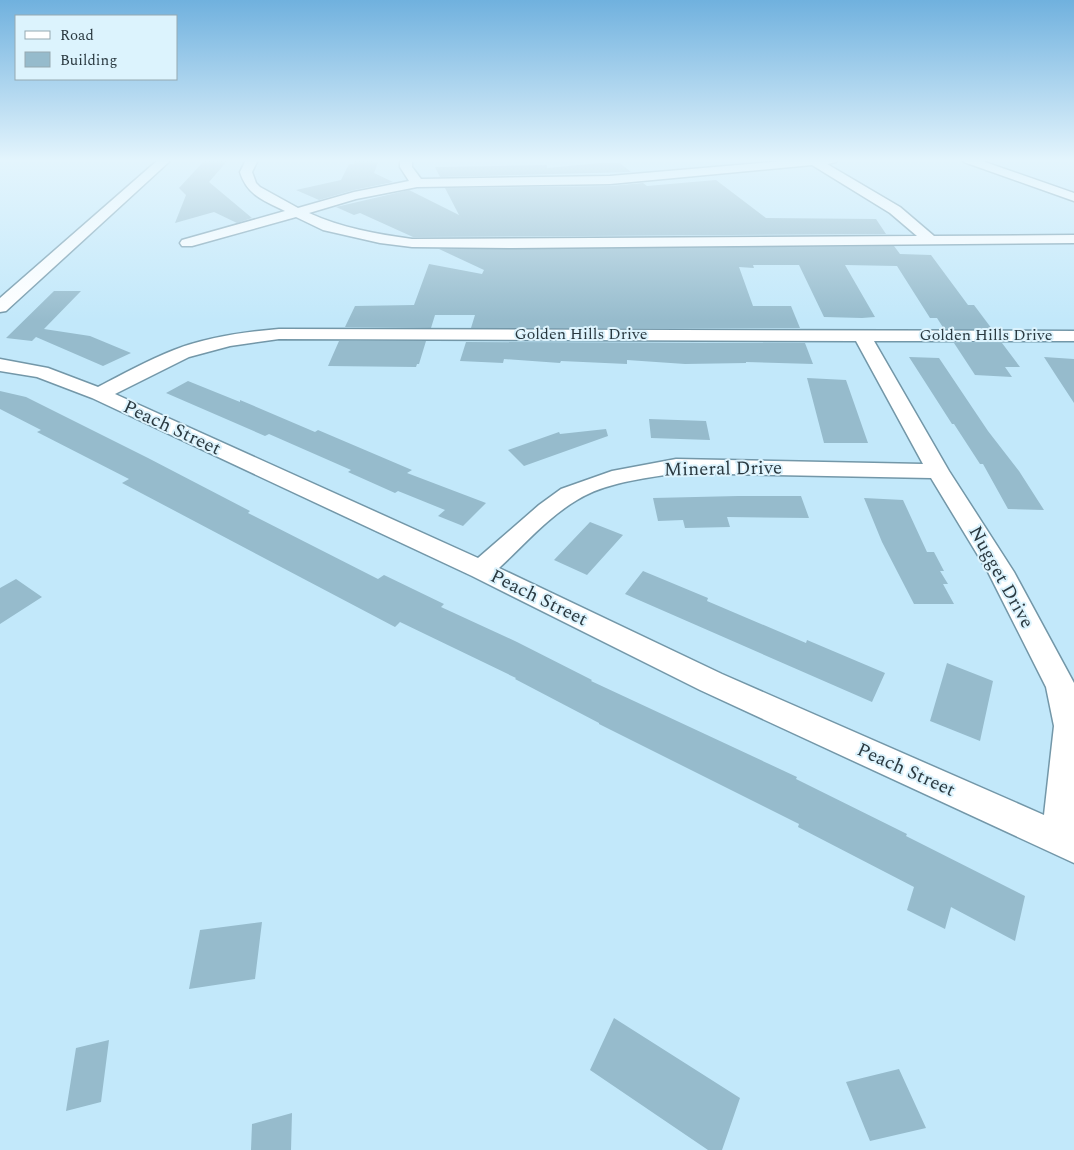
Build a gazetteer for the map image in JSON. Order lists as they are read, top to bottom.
{
  "streets": {
    "street": [
      "Golden Hills Drive",
      "Peach Street",
      "Mineral Drive",
      "Nugget Drive"
    ]
  },
  "crossings": [
    ["Golden Hills Drive", "Peach Street"],
    ["Golden Hills Drive", "Nugget Drive"],
    ["Peach Street", "Mineral Drive"],
    ["Peach Street", "Nugget Drive"],
    ["Mineral Drive", "Nugget Drive"]
  ],
  "legend": ["Road", "Building"]
}
